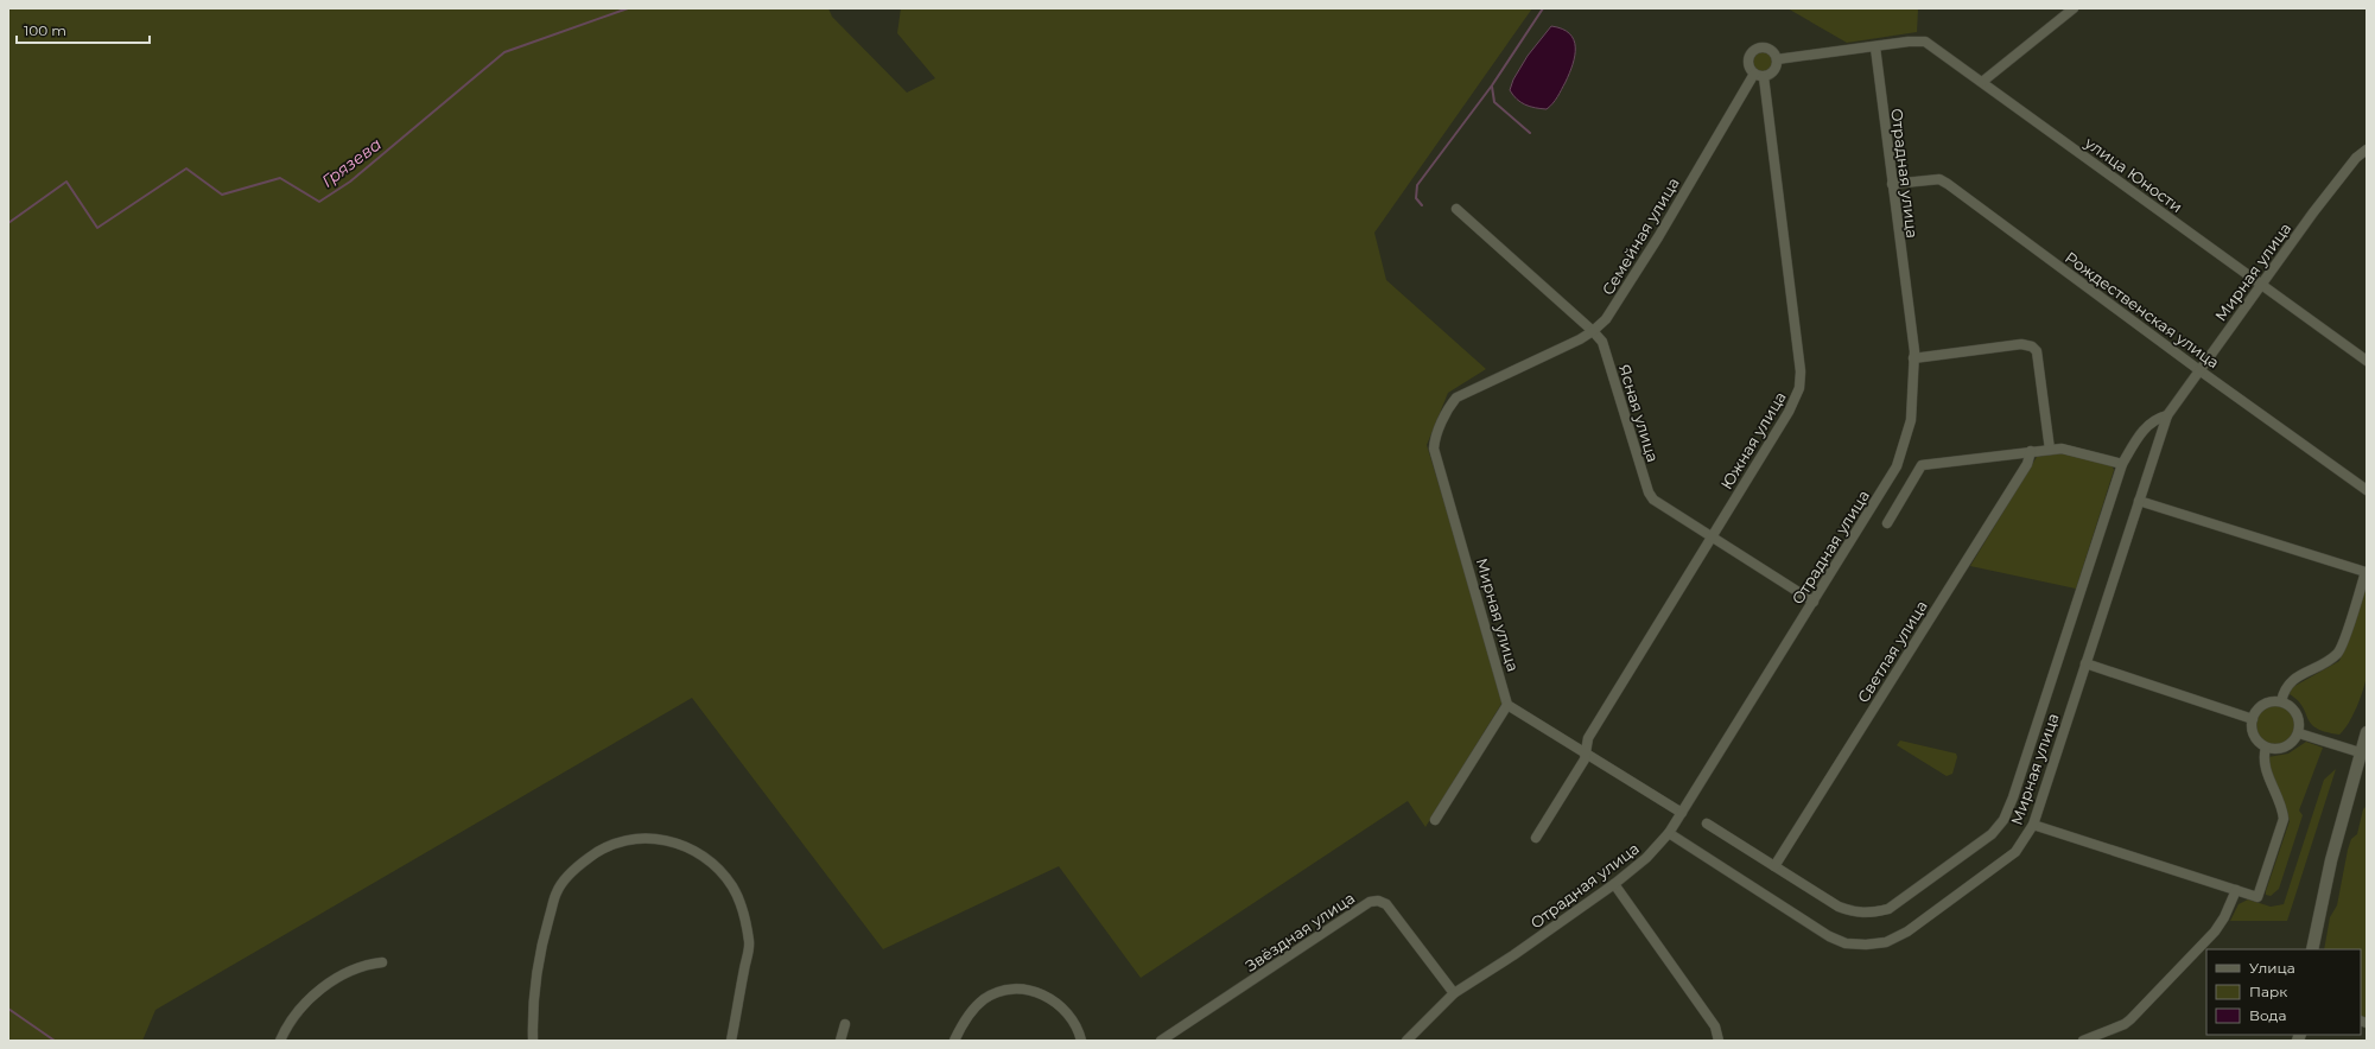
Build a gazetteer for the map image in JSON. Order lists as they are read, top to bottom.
{
  "streets": {
    "street": [
      "Отрадная улица",
      "улица Юности",
      "Семейная улица",
      "Мирная улица",
      "Рождественская улица",
      "Ясная улица",
      "Южная улица",
      "Светлая улица",
      "Звёздная улица"
    ]
  },
  "crossings": [
    ["Отрадная улица", "улица Юности"],
    ["Отрадная улица", "Мирная улица"],
    ["Отрадная улица", "Рождественская улица"],
    ["Отрадная улица", "Ясная улица"],
    ["Отрадная улица", "Звёздная улица"],
    ["улица Юности", "Семейная улица"],
    ["улица Юности", "Мирная улица"],
    ["улица Юности", "Южная улица"],
    ["Семейная улица", "Мирная улица"],
    ["Семейная улица", "Ясная улица"],
    ["Семейная улица", "Южная улица"],
    ["Мирная улица", "Рождественская улица"],
    ["Мирная улица", "Светлая улица"],
    ["Ясная улица", "Южная улица"]
  ],
  "water": ["Грязева"],
  "legend": ["Улица", "Парк", "Вода"],
  "scale_bar": "100 m"
}
